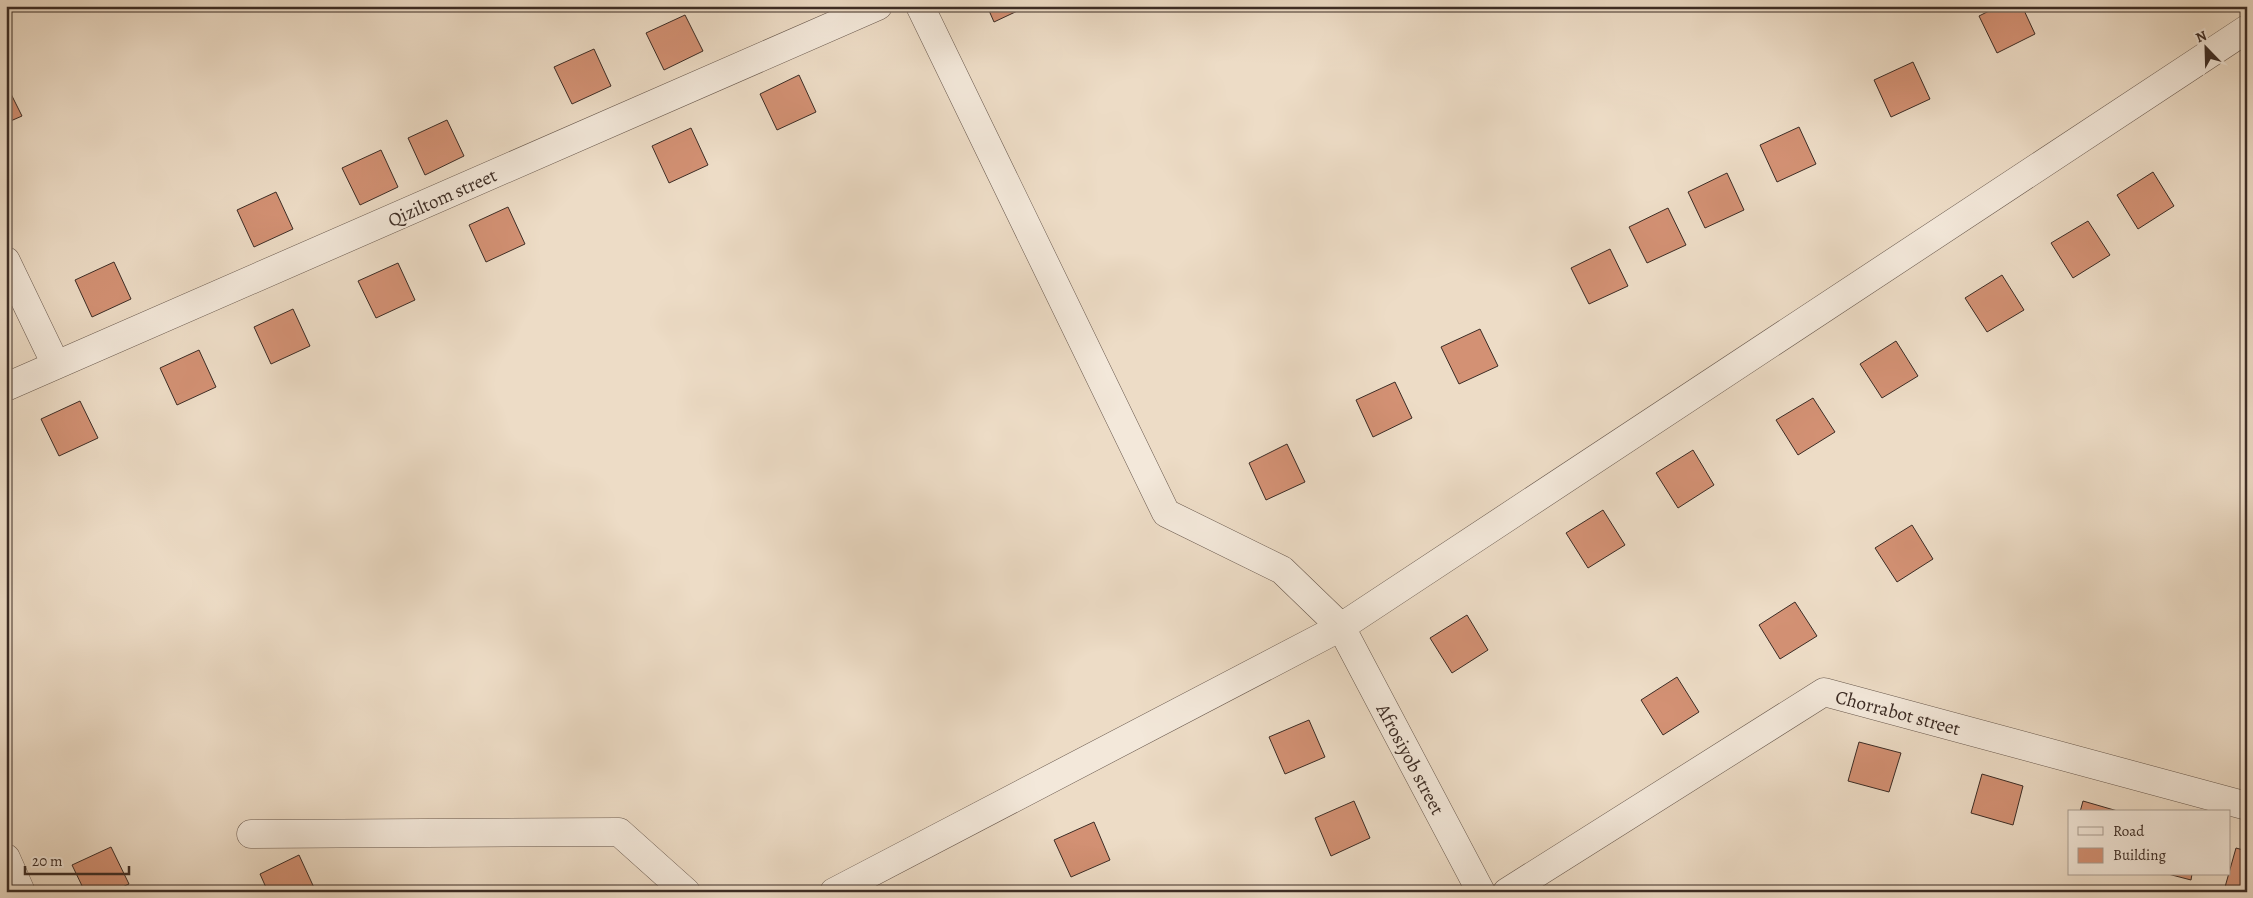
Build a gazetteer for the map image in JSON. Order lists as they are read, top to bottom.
{
  "streets": {
    "street": ["Qiziltom street", "Chorrabot street", "Afrosiyob street"]
  },
  "legend": ["Road", "Building"],
  "scale_bar": "20 m",
  "north": "top left"
}
